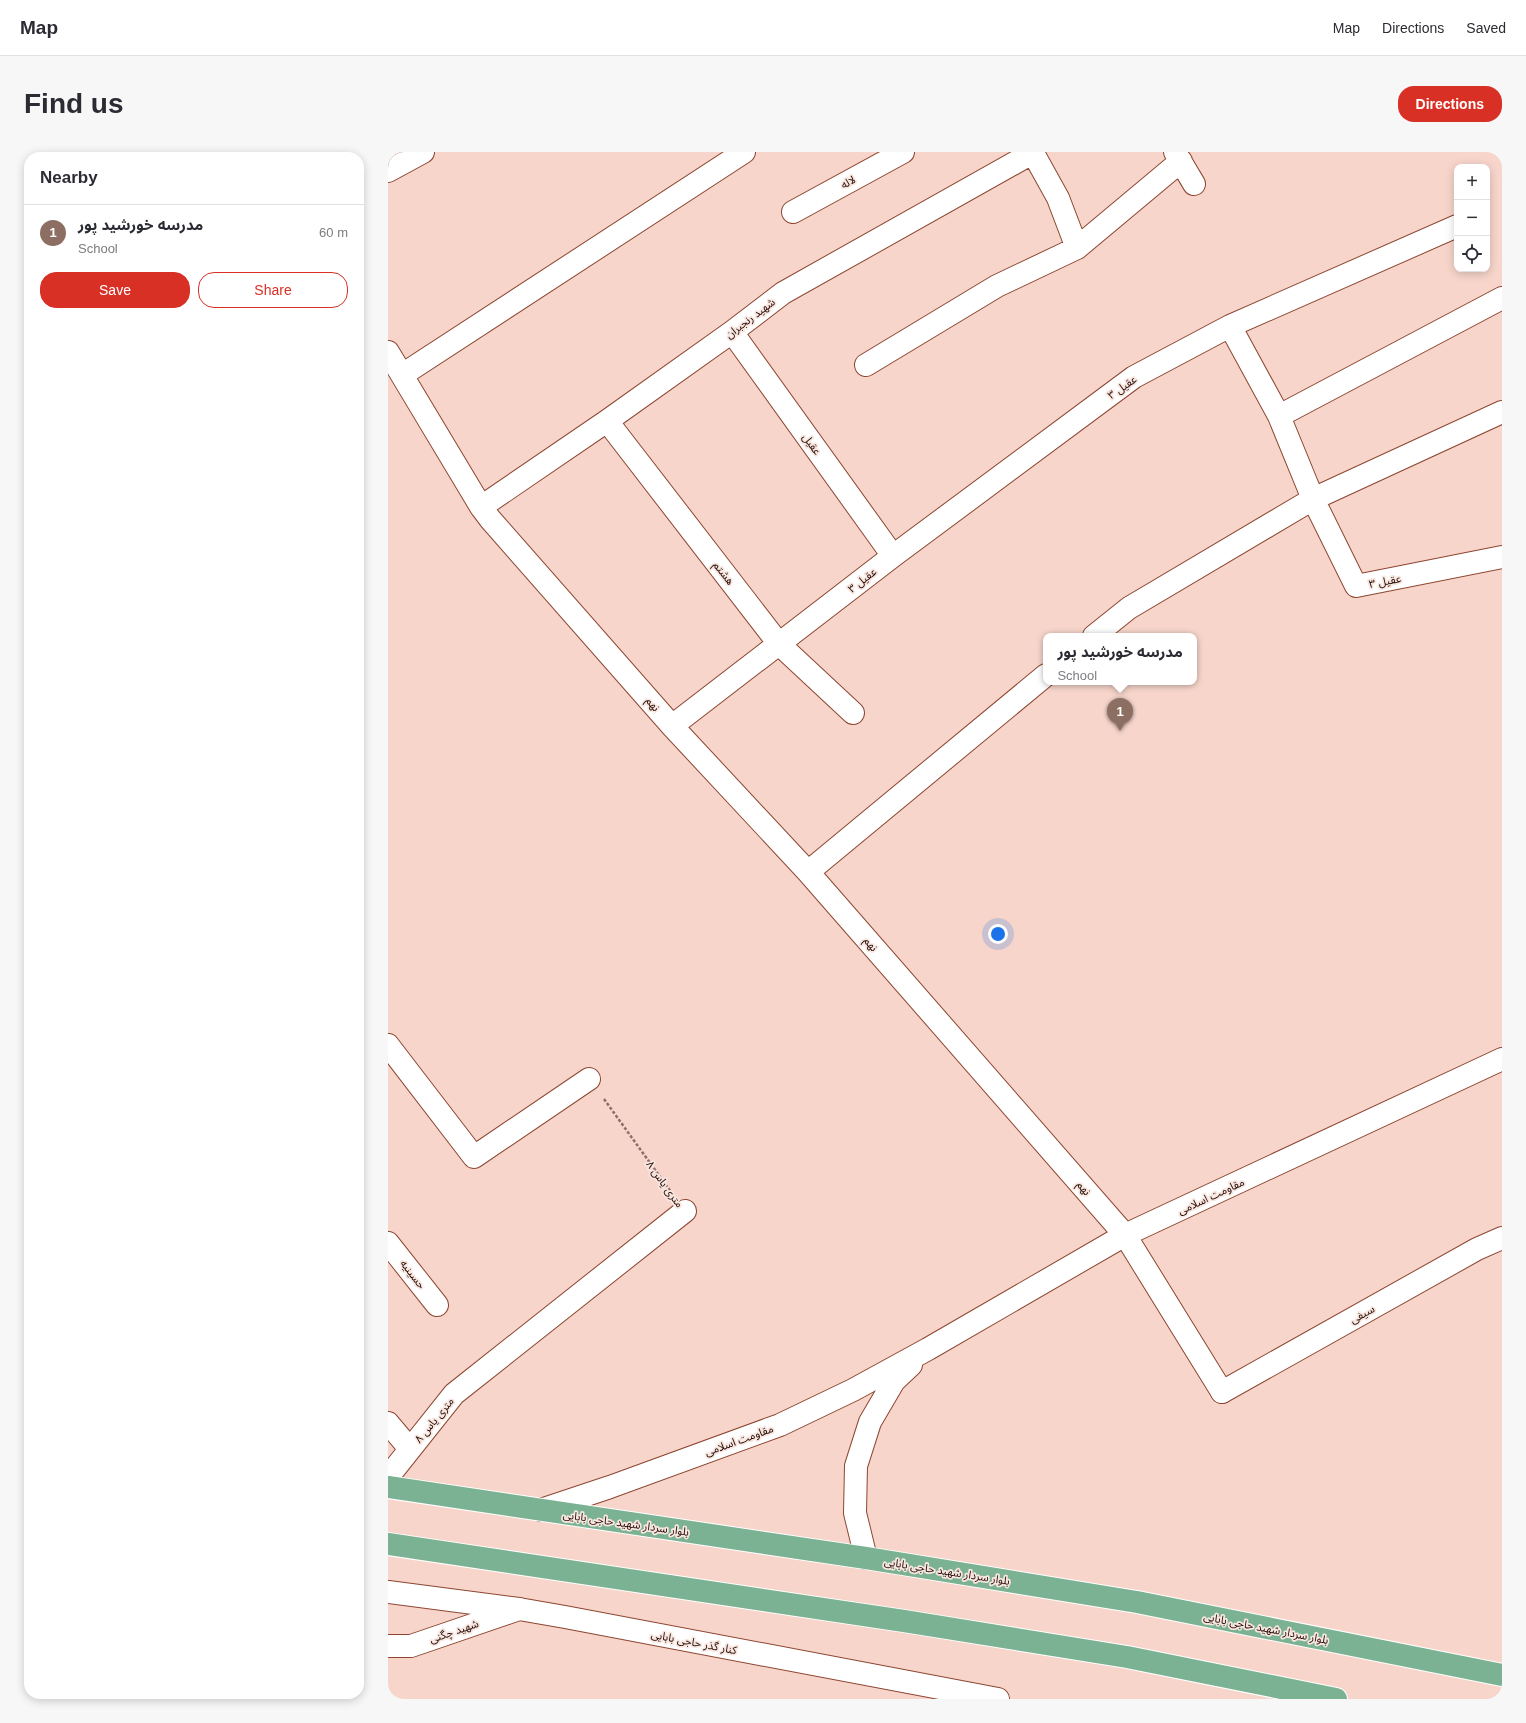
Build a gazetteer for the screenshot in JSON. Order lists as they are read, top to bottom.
{
  "streets": {
    "highway": ["بلوار سردار شهید حاجی بابایی"],
    "street": [
      "لاله",
      "شهید رنجبران",
      "عقیل ۳",
      "عقیل",
      "هشتم",
      "نهم",
      "۸ متری یاس",
      "مقاومت اسلامی",
      "حسینیه",
      "سیفی",
      "شهید چگنی",
      "کنار گذر حاجی بابایی"
    ]
  },
  "crossings": [
    ["شهید رنجبران", "عقیل"],
    ["شهید رنجبران", "هشتم"],
    ["شهید رنجبران", "نهم"],
    ["عقیل ۳", "عقیل"],
    ["عقیل ۳", "هشتم"],
    ["عقیل ۳", "نهم"],
    ["نهم", "مقاومت اسلامی"],
    ["نهم", "سیفی"],
    ["مقاومت اسلامی", "بلوار سردار شهید حاجی بابایی"],
    ["شهید چگنی", "کنار گذر حاجی بابایی"]
  ],
  "page": {
    "header": "Map",
    "nav": ["Map", "Directions", "Saved"],
    "buttons": [
      "Directions",
      ["Save", "Share"]
    ],
    "title": "Find us",
    "heading": "Nearby",
    "map_buttons": ["+", "−"],
    "list": [
      {
        "mark": "1",
        "name": "مدرسه خورشید پور",
        "note": "School",
        "value": "60 m"
      }
    ],
    "popup": ["مدرسه خورشید پور", "School"],
    "pins": "1"
  }
}
